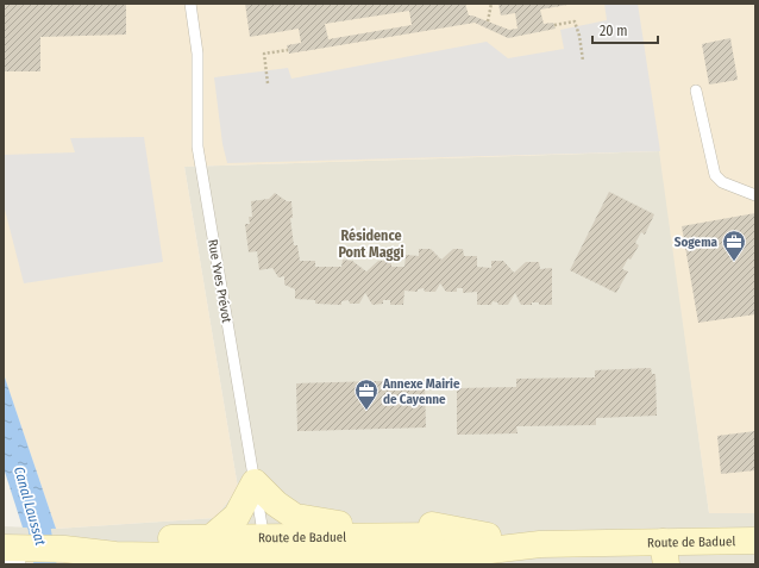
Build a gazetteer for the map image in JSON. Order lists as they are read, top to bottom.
{
  "streets": {
    "main road": ["Route de Baduel"],
    "lane": ["Rue Yves Prévot"]
  },
  "crossings": [
    ["Rue Yves Prévot", "Route de Baduel"]
  ],
  "districts": ["Résidence Pont Maggi"],
  "water": ["Canal Laussat"],
  "places": {
    "office": ["Sogema", "Annexe Mairie de Cayenne"]
  },
  "scale_bar": "20 m"
}
